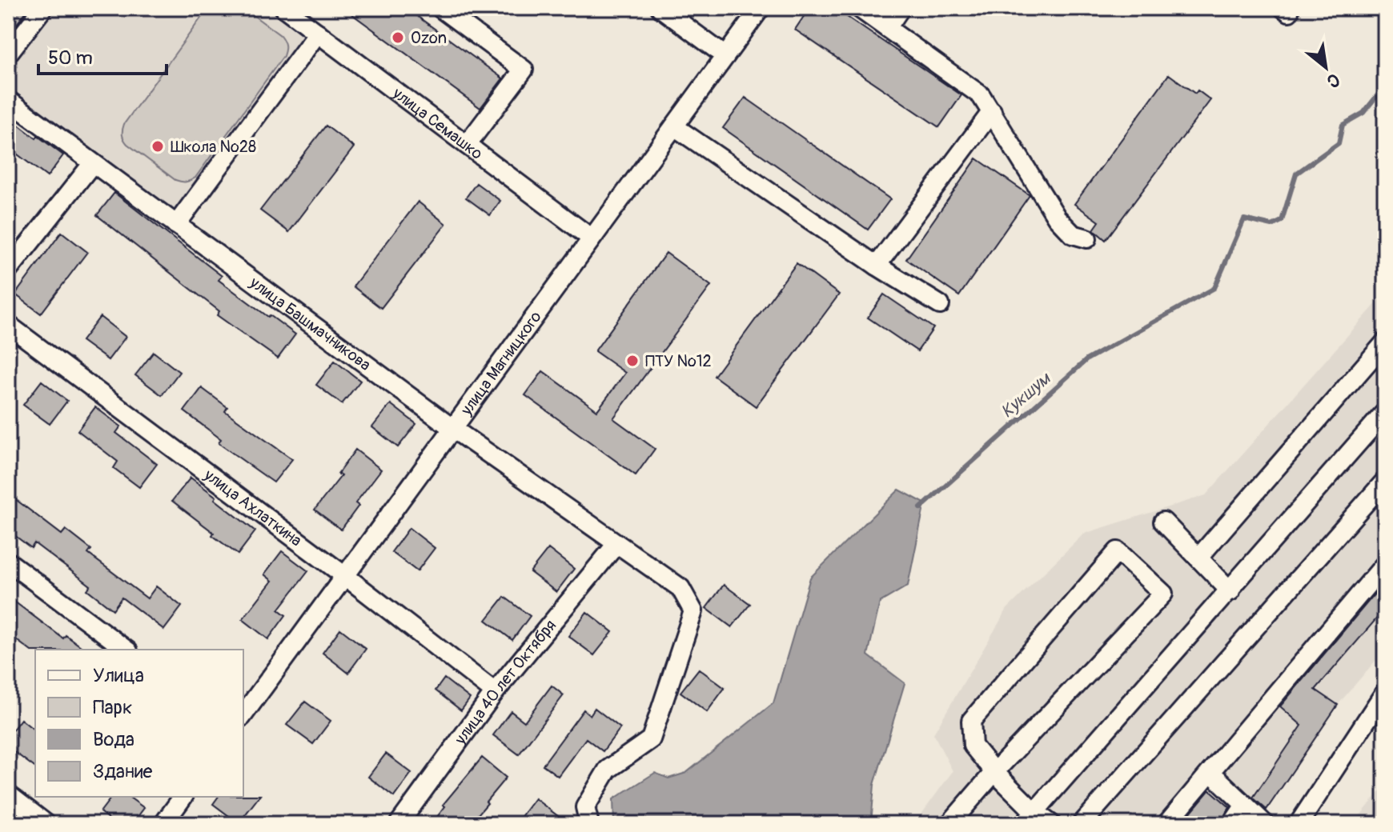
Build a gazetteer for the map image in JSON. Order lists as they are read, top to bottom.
{
  "streets": {
    "street": [
      "улица Семашко",
      "улица Башмачникова",
      "улица Магницкого",
      "улица Ахлаткина",
      "улица 40 лет Октября"
    ]
  },
  "crossings": [
    ["улица Семашко", "улица Магницкого"],
    ["улица Башмачникова", "улица Магницкого"],
    ["улица Башмачникова", "улица 40 лет Октября"],
    ["улица Магницкого", "улица Ахлаткина"],
    ["улица Ахлаткина", "улица 40 лет Октября"]
  ],
  "water": ["Кукшум"],
  "places": ["Ozon", "Школа №28", "ПТУ №12"],
  "legend": [
    "Улица",
    "Парк",
    "Вода",
    "Здание"
  ],
  "scale_bar": "50 m",
  "north": "bottom right"
}
